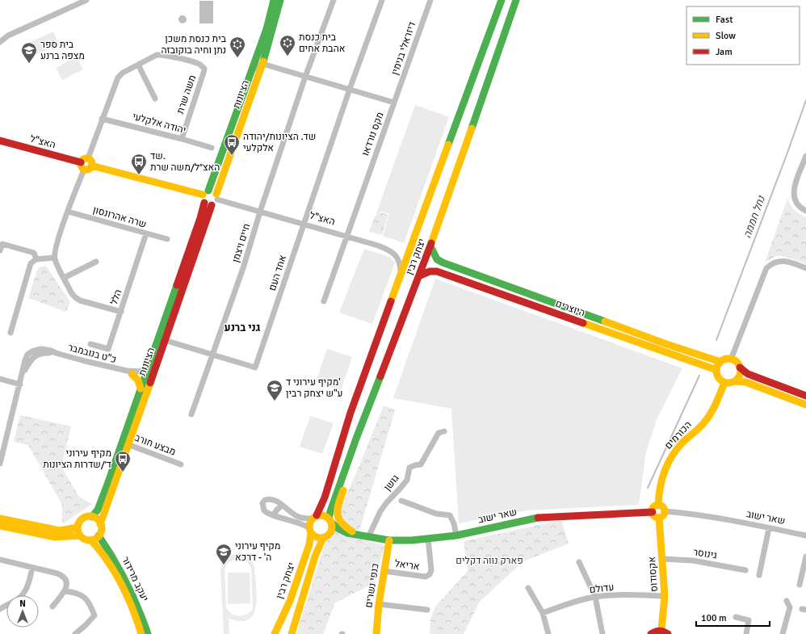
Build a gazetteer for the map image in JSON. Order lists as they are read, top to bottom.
{
  "streets": {
    "street": [
      "דיזראלי בנימין",
      "משה שרת",
      "הציונות",
      "יהודה אלקלעי",
      "מקס נורדאו",
      "האצ\"ל",
      "שרה אהרונסון",
      "חיים ויצמן",
      "יצחק רבין",
      "אחד העם",
      "הלל",
      "היוצרים",
      "כ\"ט בנובמבר",
      "הכורמים",
      "מבצע חורב",
      "גושן",
      "שאר ישוב",
      "גינוסר",
      "אריאל",
      "אקסודוס",
      "יעקב מרידור",
      "כנפי נשרים",
      "עדולם"
    ]
  },
  "crossings": [
    ["דיזראלי בנימין", "מקס נורדאו"],
    ["משה שרת", "יהודה אלקלעי"],
    ["משה שרת", "האצ\"ל"],
    ["הציונות", "מקס נורדאו"],
    ["הציונות", "האצ\"ל"],
    ["הציונות", "אחד העם"],
    ["הציונות", "כ\"ט בנובמבר"],
    ["הציונות", "מבצע חורב"],
    ["הציונות", "יעקב מרידור"],
    ["מקס נורדאו", "האצ\"ל"],
    ["מקס נורדאו", "חיים ויצמן"],
    ["מקס נורדאו", "אחד העם"],
    ["האצ\"ל", "חיים ויצמן"],
    ["האצ\"ל", "יצחק רבין"],
    ["האצ\"ל", "אחד העם"],
    ["שרה אהרונסון", "הלל"],
    ["חיים ויצמן", "אחד העם"],
    ["יצחק רבין", "היוצרים"],
    ["יצחק רבין", "שאר ישוב"],
    ["היוצרים", "הכורמים"],
    ["הכורמים", "שאר ישוב"],
    ["הכורמים", "אקסודוס"],
    ["גושן", "שאר ישוב"],
    ["שאר ישוב", "אריאל"],
    ["שאר ישוב", "אקסודוס"],
    ["שאר ישוב", "כנפי נשרים"],
    ["גינוסר", "אקסודוס"],
    ["אריאל", "כנפי נשרים"],
    ["אקסודוס", "עדולם"]
  ],
  "districts": ["גני ברנע"],
  "water": ["נחל חממה"],
  "parks": ["פארק נווה דקלים"],
  "places": {
    "synagogue": ["בית כנסת אהבת אחים", "בית כנסת משכן נתן וחיה בוקובזה"],
    "school or university": ["בית ספר מצפה ברנע", "מקיף עירוני ד' ע\"ש יצחק רבין", "מקיף עירוני ה' - דרכא"],
    "bus stop": ["שד. הציונות/יהודה אלקלעי", "שד. האצ״ל/משה שרת", "מקיף עירוני ד׳/שדרות הציונות"]
  },
  "legend": ["Fast", "Slow", "Jam"],
  "scale_bar": "100 m",
  "north": "top"
}
